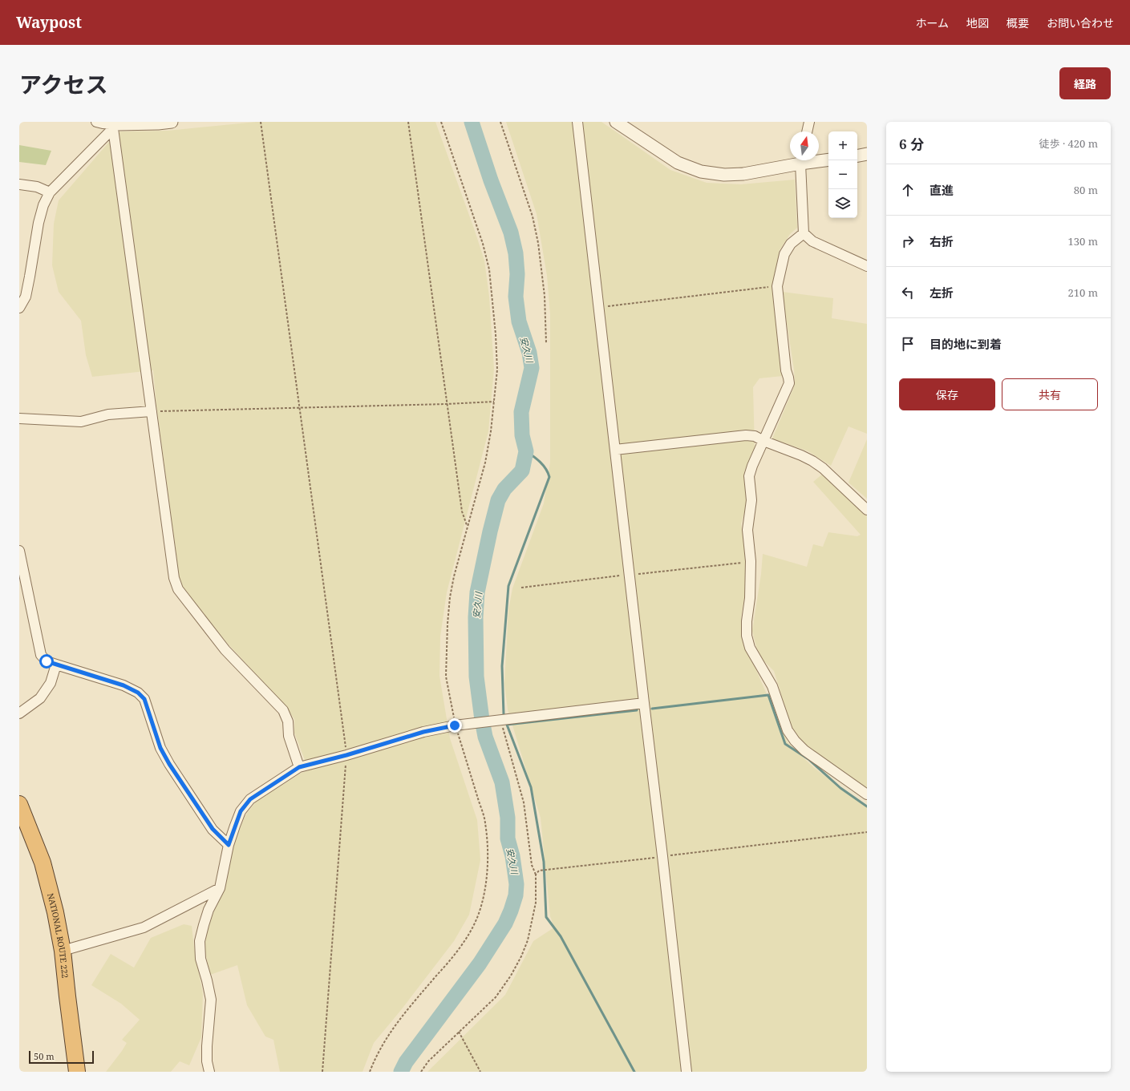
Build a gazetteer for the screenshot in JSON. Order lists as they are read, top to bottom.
{
  "streets": {
    "highway": ["NATIONAL ROUTE 222"]
  },
  "water": ["安久川"],
  "scale_bar": "50 m",
  "north": "top",
  "page": {
    "header": "Waypost",
    "nav": [
      "ホーム",
      "地図",
      "概要",
      "お問い合わせ"
    ],
    "title": "アクセス",
    "buttons": [
      "経路",
      ["保存", "共有"]
    ],
    "heading": ["6 分", "徒歩 · 420 m"],
    "map_buttons": ["+", "−"],
    "list": [
      ["直進", "80 m"],
      ["右折", "130 m"],
      ["左折", "210 m"],
      "目的地に到着"
    ],
    "scale": "50 m"
  }
}
